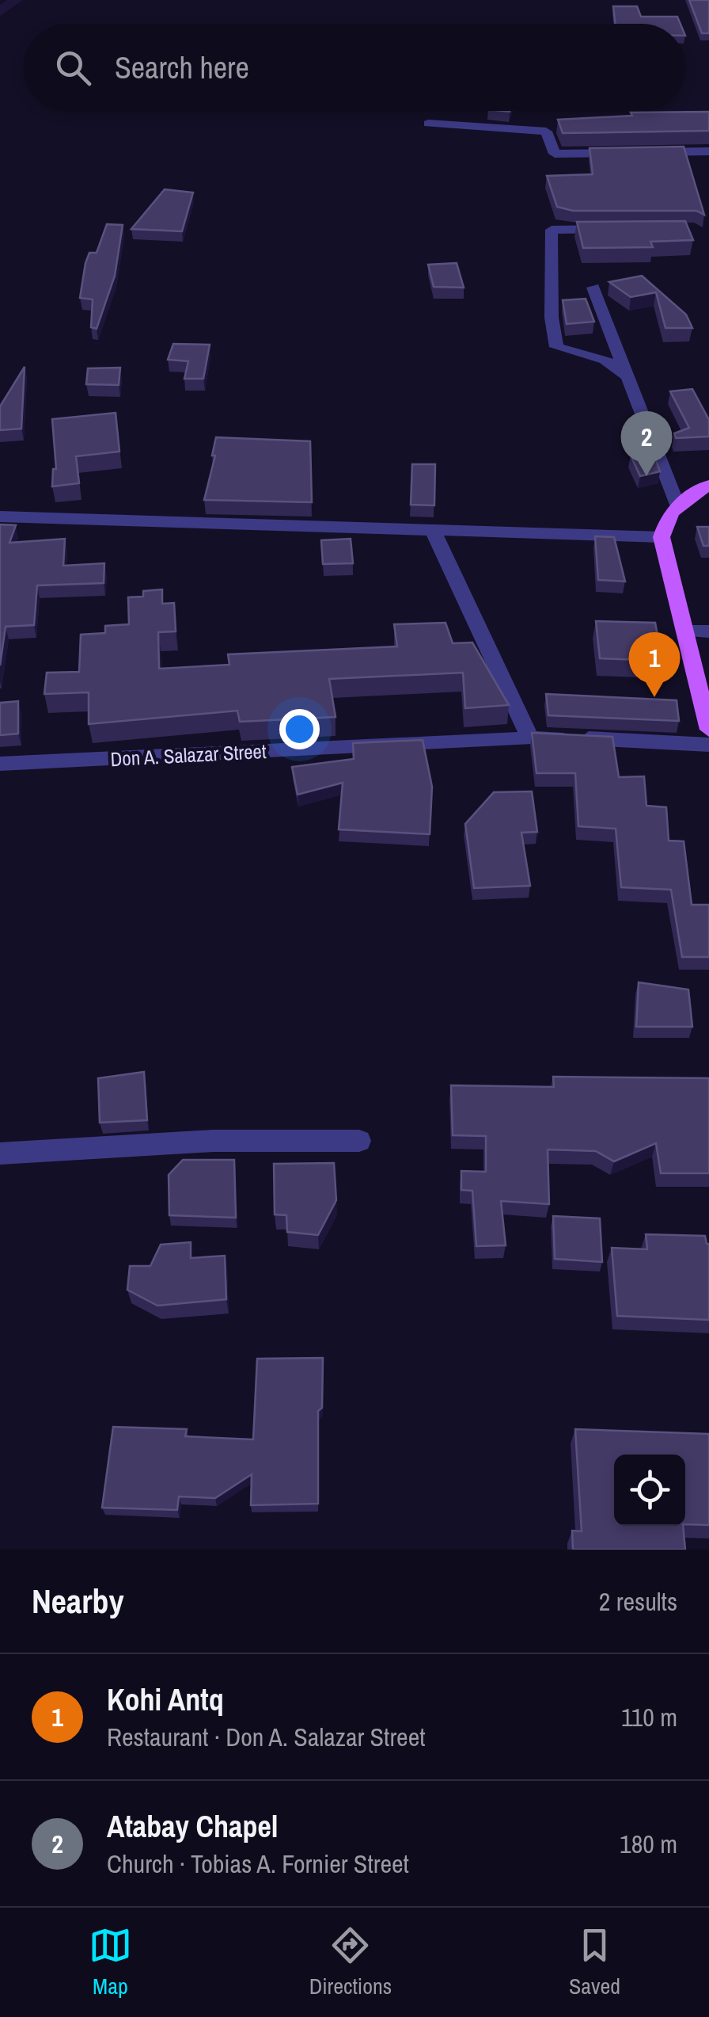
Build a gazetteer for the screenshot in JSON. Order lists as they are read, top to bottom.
{
  "streets": {
    "street": ["Don A. Salazar Street"]
  },
  "page": {
    "search": "Search here",
    "pins": ["2", "1"],
    "heading": ["Nearby", "2 results"],
    "list": [
      {
        "mark": "1",
        "name": "Kohi Antq",
        "note": "Restaurant · Don A. Salazar Street",
        "value": "110 m"
      },
      {
        "mark": "2",
        "name": "Atabay Chapel",
        "note": "Church · Tobias A. Fornier Street",
        "value": "180 m"
      }
    ],
    "nav": ["Map", "Directions", "Saved"]
  }
}
